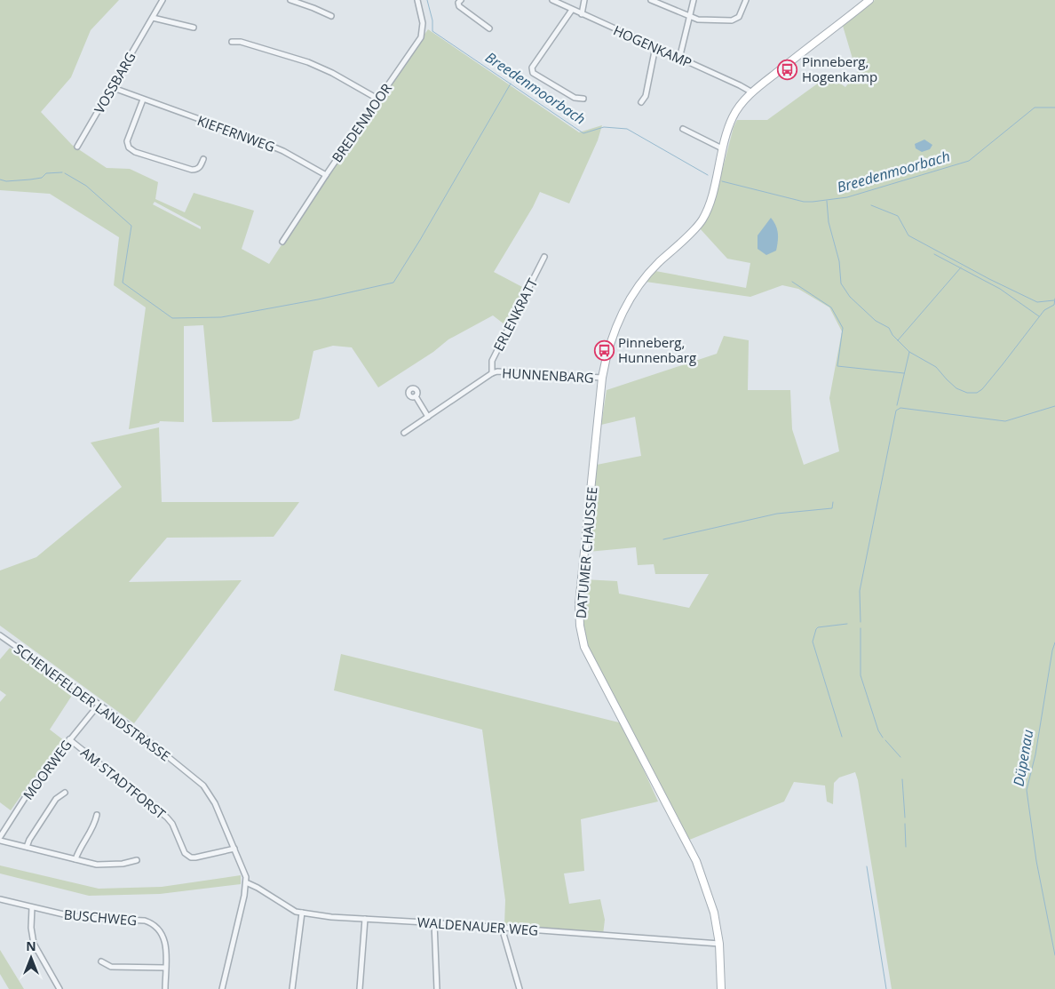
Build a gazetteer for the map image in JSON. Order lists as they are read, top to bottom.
{
  "streets": {
    "street": [
      "HOGENKAMP",
      "VOSSBARG",
      "BREDENMOOR",
      "KIEFERNWEG",
      "ERLENKRATT",
      "HUNNENBARG",
      "DATUMER CHAUSSEE",
      "SCHENEFELDER LANDSTRASSE",
      "MOORWEG",
      "AM STADTFORST",
      "BUSCHWEG",
      "WALDENAUER WEG"
    ]
  },
  "crossings": [
    ["HOGENKAMP", "DATUMER CHAUSSEE"],
    ["VOSSBARG", "KIEFERNWEG"],
    ["BREDENMOOR", "KIEFERNWEG"],
    ["ERLENKRATT", "HUNNENBARG"],
    ["HUNNENBARG", "DATUMER CHAUSSEE"],
    ["DATUMER CHAUSSEE", "WALDENAUER WEG"],
    ["SCHENEFELDER LANDSTRASSE", "MOORWEG"],
    ["SCHENEFELDER LANDSTRASSE", "AM STADTFORST"],
    ["SCHENEFELDER LANDSTRASSE", "WALDENAUER WEG"],
    ["MOORWEG", "AM STADTFORST"]
  ],
  "water": ["Breedenmoorbach", "Düpenau"],
  "places": {
    "bus stop": ["Pinneberg, Hogenkamp", "Pinneberg, Hunnenbarg"]
  },
  "north": "top"
}
